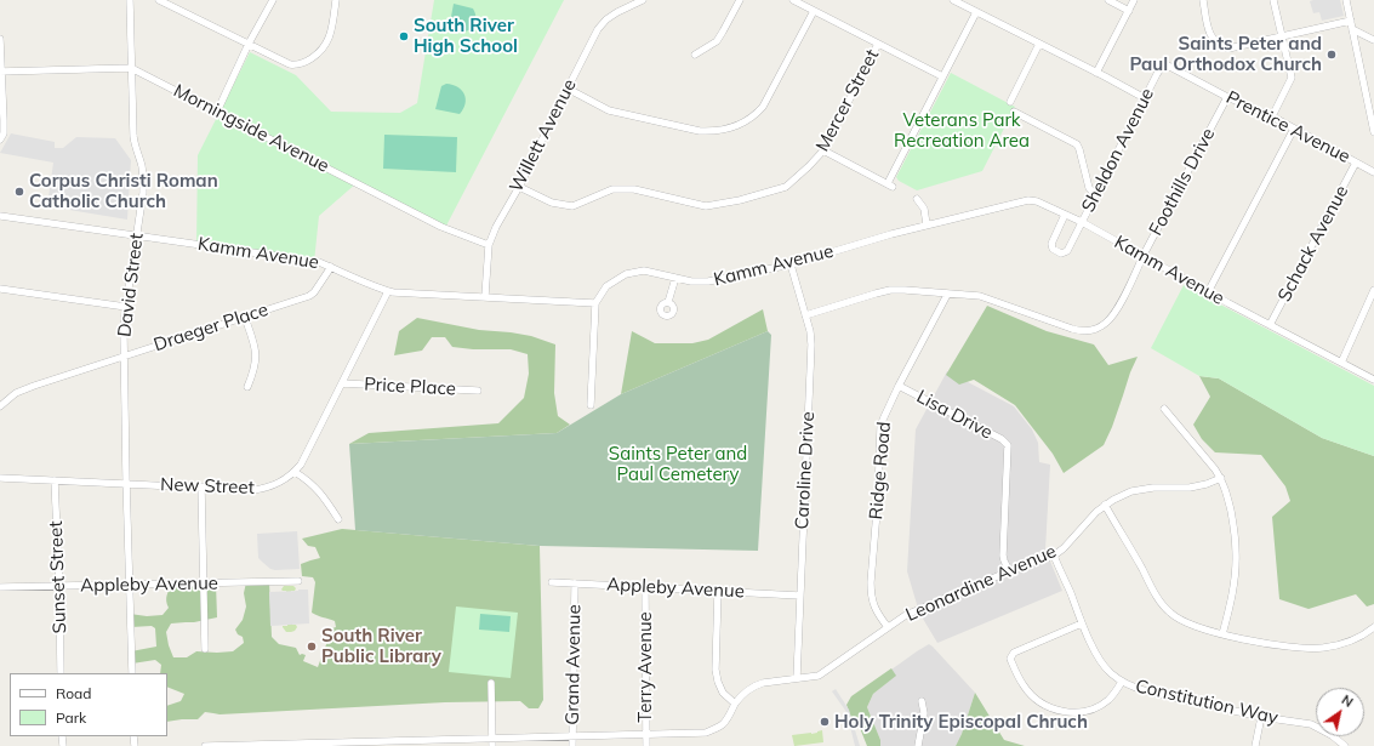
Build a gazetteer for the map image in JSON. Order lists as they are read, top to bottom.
{
  "streets": {
    "street": [
      "Mercer Street",
      "Prentice Avenue",
      "Morningside Avenue",
      "Willett Avenue",
      "Sheldon Avenue",
      "Foothills Drive",
      "Schack Avenue",
      "Kamm Avenue",
      "David Street",
      "Draeger Place",
      "Price Place",
      "Lisa Drive",
      "Caroline Drive",
      "Ridge Road",
      "New Street",
      "Sunset Street",
      "Leonardine Avenue",
      "Appleby Avenue",
      "Grand Avenue",
      "Terry Avenue",
      "Constitution Way"
    ]
  },
  "crossings": [
    ["Mercer Street", "Willett Avenue"],
    ["Prentice Avenue", "Sheldon Avenue"],
    ["Prentice Avenue", "Foothills Drive"],
    ["Prentice Avenue", "Schack Avenue"],
    ["Morningside Avenue", "Willett Avenue"],
    ["Morningside Avenue", "David Street"],
    ["Willett Avenue", "Kamm Avenue"],
    ["Sheldon Avenue", "Kamm Avenue"],
    ["Foothills Drive", "Kamm Avenue"],
    ["Foothills Drive", "Caroline Drive"],
    ["Foothills Drive", "Ridge Road"],
    ["Schack Avenue", "Kamm Avenue"],
    ["Kamm Avenue", "David Street"],
    ["Kamm Avenue", "Draeger Place"],
    ["Kamm Avenue", "Caroline Drive"],
    ["Kamm Avenue", "New Street"],
    ["David Street", "Draeger Place"],
    ["David Street", "New Street"],
    ["David Street", "Appleby Avenue"],
    ["Price Place", "New Street"],
    ["Lisa Drive", "Ridge Road"],
    ["Lisa Drive", "Leonardine Avenue"],
    ["Caroline Drive", "Leonardine Avenue"],
    ["Caroline Drive", "Appleby Avenue"],
    ["Ridge Road", "Leonardine Avenue"],
    ["New Street", "Sunset Street"],
    ["Sunset Street", "Appleby Avenue"],
    ["Leonardine Avenue", "Grand Avenue"],
    ["Leonardine Avenue", "Terry Avenue"],
    ["Leonardine Avenue", "Constitution Way"],
    ["Appleby Avenue", "Grand Avenue"],
    ["Appleby Avenue", "Terry Avenue"]
  ],
  "parks": ["Veterans Park Recreation Area", "Saints Peter and Paul Cemetery"],
  "places": [
    "South River High School",
    "Saints Peter and Paul Orthodox Church",
    "Corpus Christi Roman Catholic Church",
    "South River Public Library",
    "Holy Trinity Episcopal Chruch"
  ],
  "legend": ["Road", "Park"],
  "north": "top right"
}
